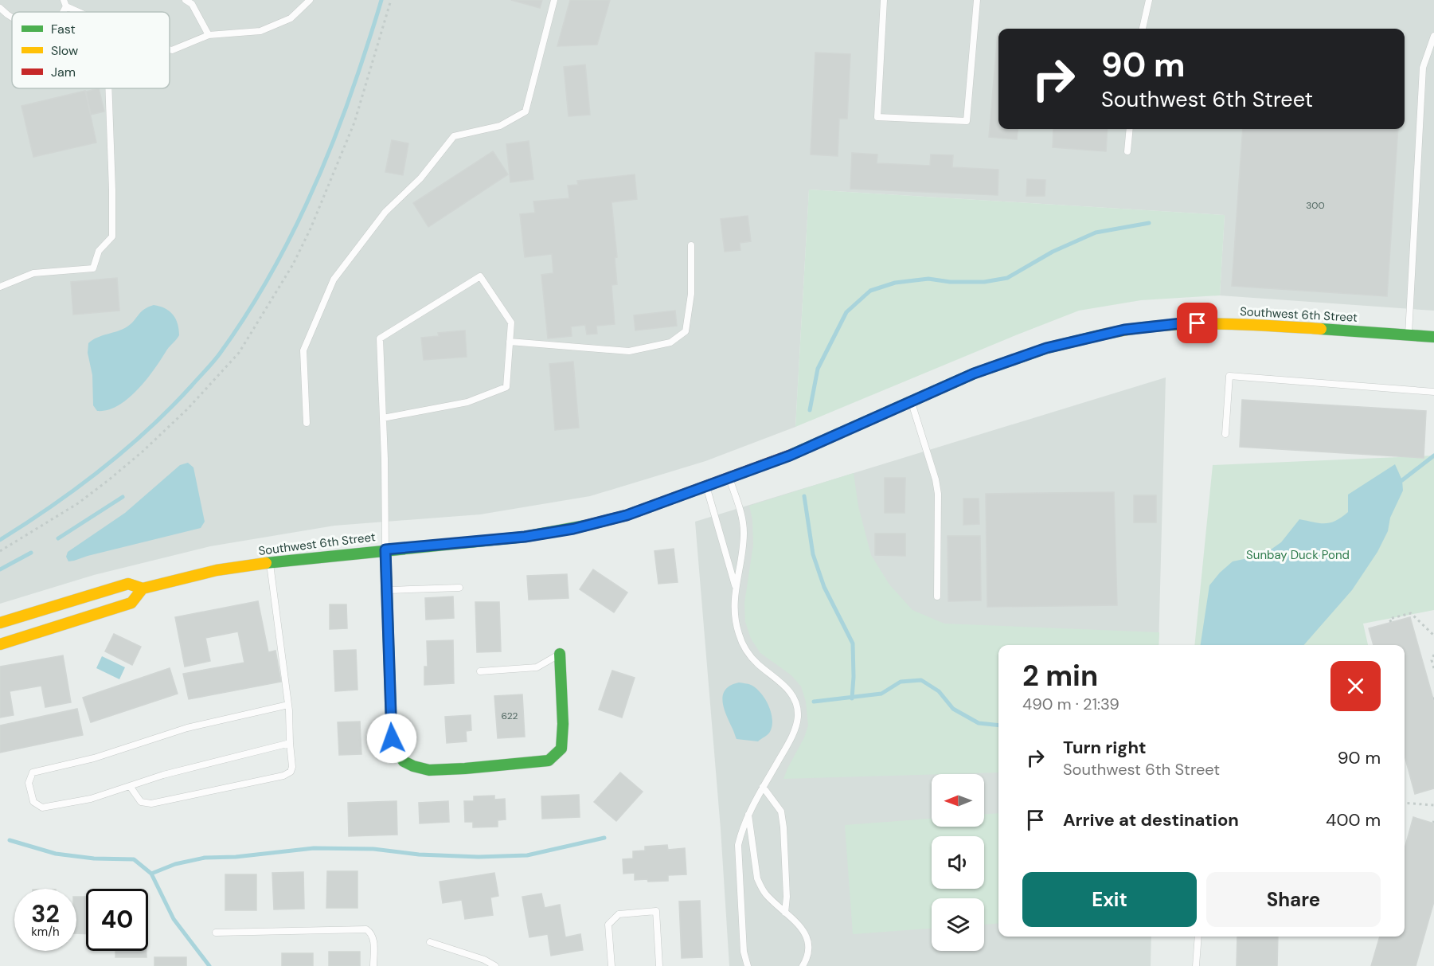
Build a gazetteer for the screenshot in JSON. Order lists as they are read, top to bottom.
{
  "streets": {
    "street": ["Southwest 6th Street"]
  },
  "parks": ["Sunbay Duck Pond"],
  "house_numbers": ["300", "622"],
  "legend": ["Fast", "Slow", "Jam"],
  "north": "left",
  "page": {
    "turn": ["90 m", "Southwest 6th Street"],
    "heading": ["2 min", "490 m · 21:39"],
    "list": [
      {
        "name": "Turn right",
        "note": "Southwest 6th Street",
        "value": "90 m"
      },
      {
        "name": "Arrive at destination",
        "value": "400 m"
      }
    ],
    "buttons": ["Exit", "Share"],
    "speed": "32 km/h",
    "limit": "40"
  }
}
